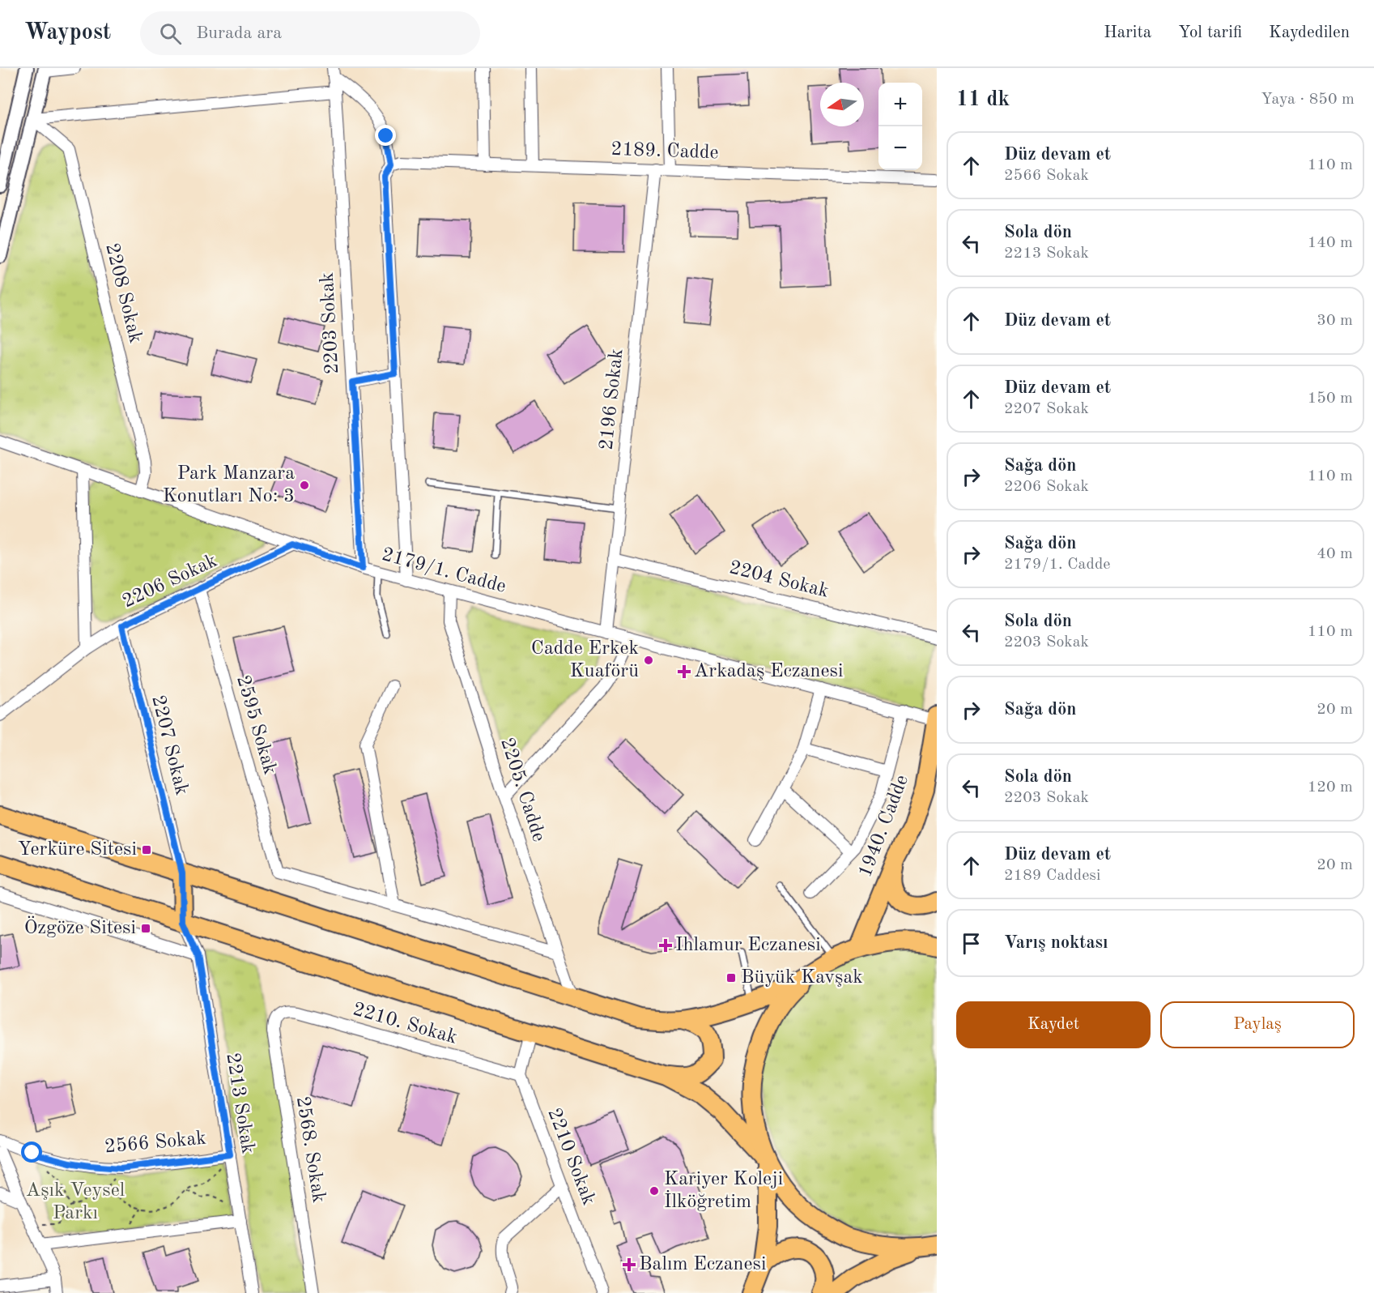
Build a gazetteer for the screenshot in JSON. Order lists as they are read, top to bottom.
{
  "streets": {
    "main road": ["1940. Cadde"],
    "street": [
      "2189. Cadde",
      "2208 Sokak",
      "2203 Sokak",
      "2196 Sokak",
      "2179/1. Cadde",
      "2204 Sokak",
      "2206 Sokak",
      "2595 Sokak",
      "2207 Sokak",
      "2205. Cadde",
      "2210. Sokak",
      "2213 Sokak",
      "2566 Sokak",
      "2568. Sokak",
      "2210 Sokak"
    ]
  },
  "crossings": [
    ["2189. Cadde", "2196 Sokak"],
    ["2208 Sokak", "2179/1. Cadde"],
    ["2203 Sokak", "2179/1. Cadde"],
    ["2196 Sokak", "2179/1. Cadde"],
    ["2196 Sokak", "2204 Sokak"],
    ["2179/1. Cadde", "2206 Sokak"],
    ["2179/1. Cadde", "2205. Cadde"],
    ["2179/1. Cadde", "1940. Cadde"],
    ["2206 Sokak", "2595 Sokak"],
    ["2206 Sokak", "2207 Sokak"],
    ["2210. Sokak", "2568. Sokak"],
    ["2210. Sokak", "2210 Sokak"],
    ["2213 Sokak", "2566 Sokak"]
  ],
  "parks": ["Aşık Veysel Parkı"],
  "places": {
    "other": ["Park Manzara Konutları No: 3", "Cadde Erkek Kuaförü", "Kariyer Koleji İlköğretim"],
    "health": ["Arkadaş Eczanesi", "Ihlamur Eczanesi", "Balım Eczanesi"],
    "transit": ["Yerküre Sitesi", "Özgöze Sitesi", "Büyük Kavşak"]
  },
  "north": "left",
  "page": {
    "header": "Waypost",
    "search": "Burada ara",
    "nav": ["Harita", "Yol tarifi", "Kaydedilen"],
    "heading": ["11 dk", "Yaya · 850 m"],
    "map_buttons": ["+", "−"],
    "list": [
      ["Düz devam et", "2566 Sokak", "110 m"],
      ["Sola dön", "2213 Sokak", "140 m"],
      ["Düz devam et", "30 m"],
      ["Düz devam et", "2207 Sokak", "150 m"],
      ["Sağa dön", "2206 Sokak", "110 m"],
      ["Sağa dön", "2179/1. Cadde", "40 m"],
      ["Sola dön", "2203 Sokak", "110 m"],
      ["Sağa dön", "20 m"],
      ["Sola dön", "2203 Sokak", "120 m"],
      ["Düz devam et", "2189 Caddesi", "20 m"],
      "Varış noktası"
    ],
    "buttons": ["Kaydet", "Paylaş"]
  }
}
